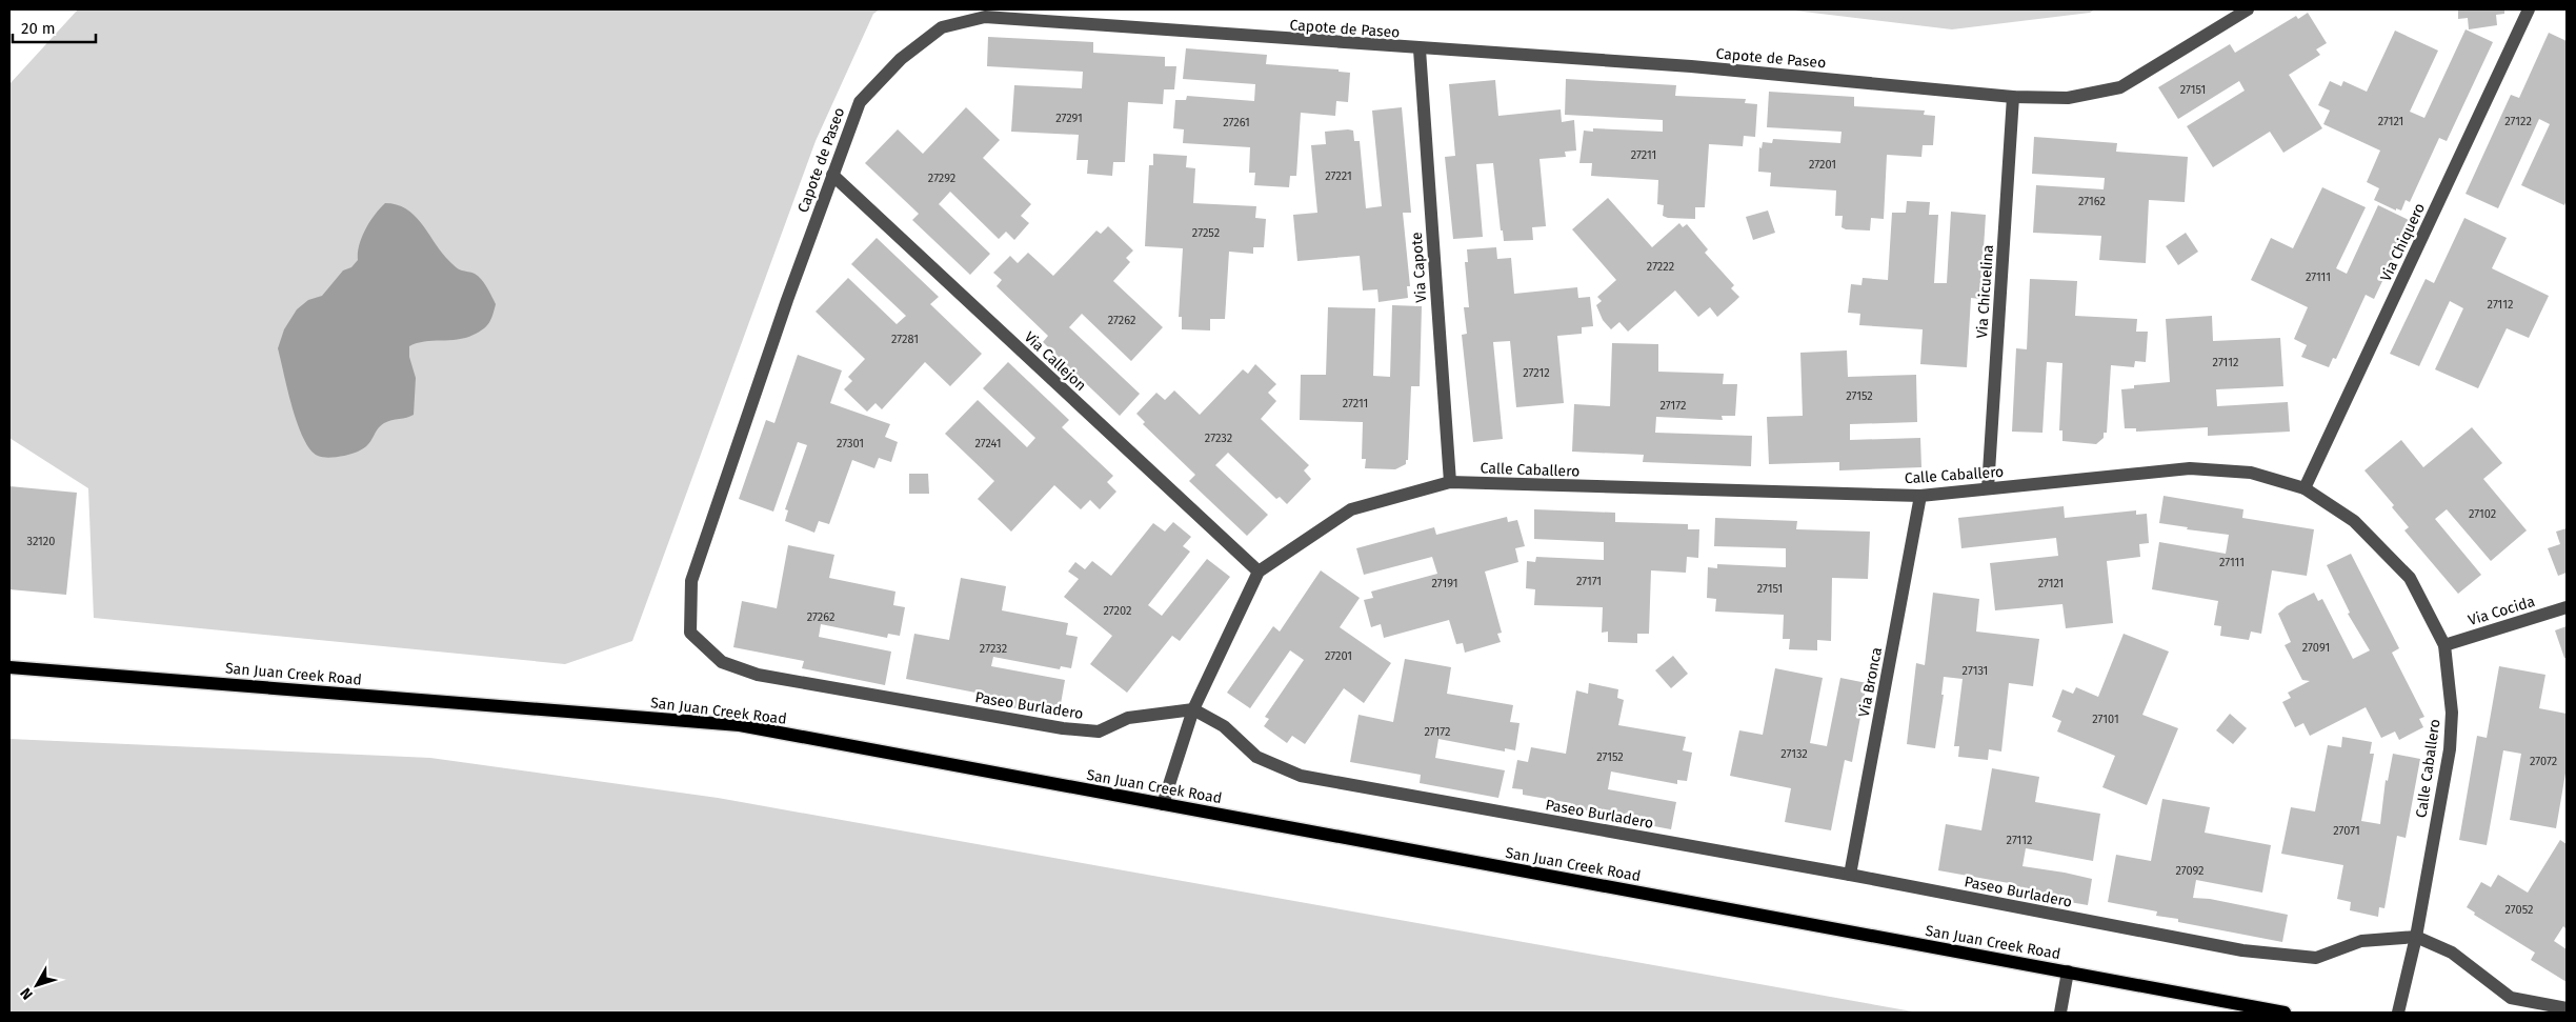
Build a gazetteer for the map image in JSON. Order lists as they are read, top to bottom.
{
  "streets": {
    "main road": ["San Juan Creek Road"],
    "street": [
      "Capote de Paseo",
      "Via Chiquero",
      "Via Capote",
      "Via Chicuelina",
      "Via Callejon",
      "Calle Caballero",
      "Via Cocida",
      "Via Bronca",
      "Paseo Burladero"
    ]
  },
  "crossings": [
    ["Capote de Paseo", "Via Capote"],
    ["Capote de Paseo", "Via Chicuelina"],
    ["Capote de Paseo", "Via Callejon"],
    ["Capote de Paseo", "Paseo Burladero"],
    ["Via Chiquero", "Calle Caballero"],
    ["Via Capote", "Calle Caballero"],
    ["Via Chicuelina", "Calle Caballero"],
    ["Via Callejon", "Calle Caballero"],
    ["Calle Caballero", "Via Cocida"],
    ["Calle Caballero", "Via Bronca"],
    ["Calle Caballero", "Paseo Burladero"],
    ["Via Bronca", "Paseo Burladero"]
  ],
  "house_numbers": [
    "27151",
    "27291",
    "27121",
    "27122",
    "27261",
    "27211",
    "27201",
    "27221",
    "27292",
    "27162",
    "27252",
    "27222",
    "27111",
    "27112",
    "27262",
    "27281",
    "27112",
    "27212",
    "27152",
    "27211",
    "27172",
    "27232",
    "27301",
    "27241",
    "27102",
    "32120",
    "27111",
    "27171",
    "27191",
    "27121",
    "27151",
    "27202",
    "27262",
    "27091",
    "27232",
    "27201",
    "27131",
    "27101",
    "27172",
    "27132",
    "27152",
    "27072",
    "27071",
    "27112",
    "27092",
    "27052"
  ],
  "scale_bar": "20 m",
  "north": "bottom left"
}
